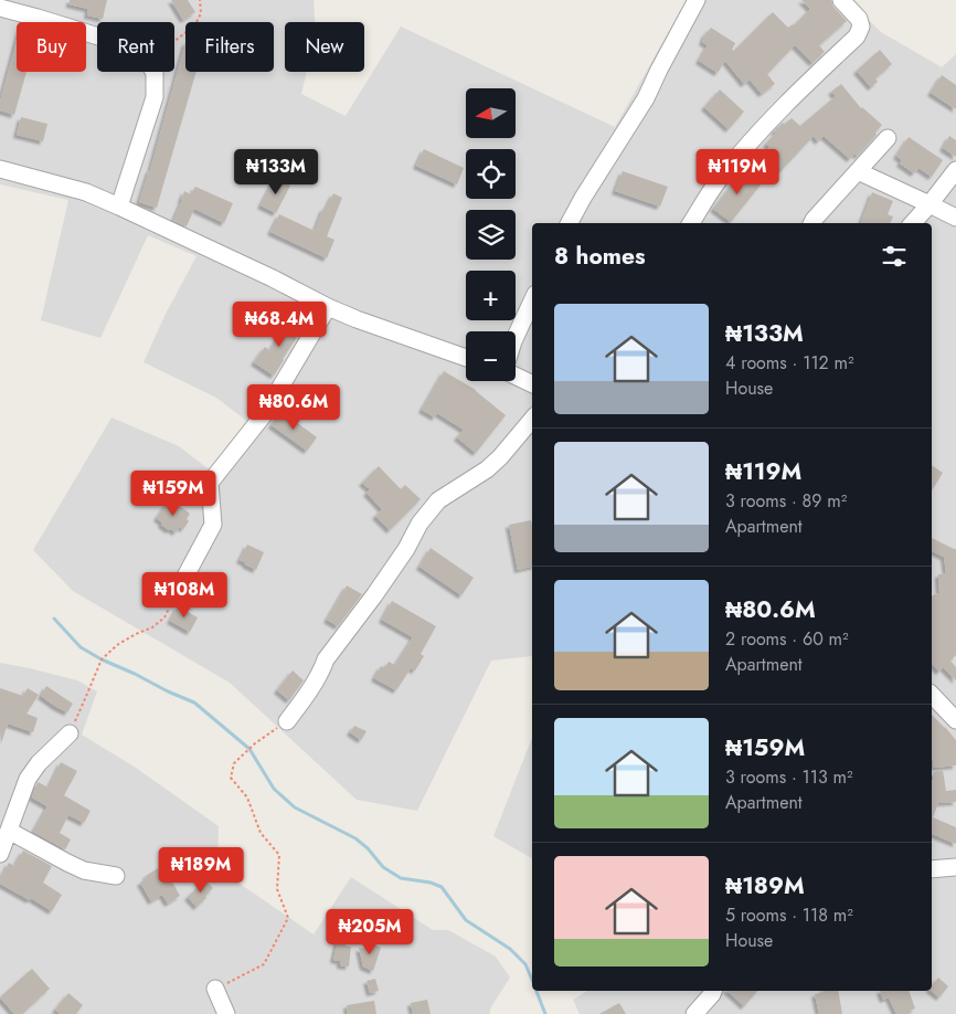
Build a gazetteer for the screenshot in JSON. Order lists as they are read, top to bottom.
{
  "north": "left",
  "page": {
    "chip": [
      "Buy",
      "Rent",
      "Filters",
      "New"
    ],
    "map_buttons": ["+", "−"],
    "price": [
      "₦133M",
      "₦119M",
      "₦68.4M",
      "₦80.6M",
      "₦159M",
      "₦108M",
      "₦189M",
      "₦205M"
    ],
    "heading": "8 homes",
    "list": [
      {
        "name": "₦133M",
        "note": "4 rooms · 112 m² · House"
      },
      {
        "name": "₦119M",
        "note": "3 rooms · 89 m² · Apartment"
      },
      {
        "name": "₦80.6M",
        "note": "2 rooms · 60 m² · Apartment"
      },
      {
        "name": "₦159M",
        "note": "3 rooms · 113 m² · Apartment"
      },
      {
        "name": "₦189M",
        "note": "5 rooms · 118 m² · House"
      }
    ]
  }
}
